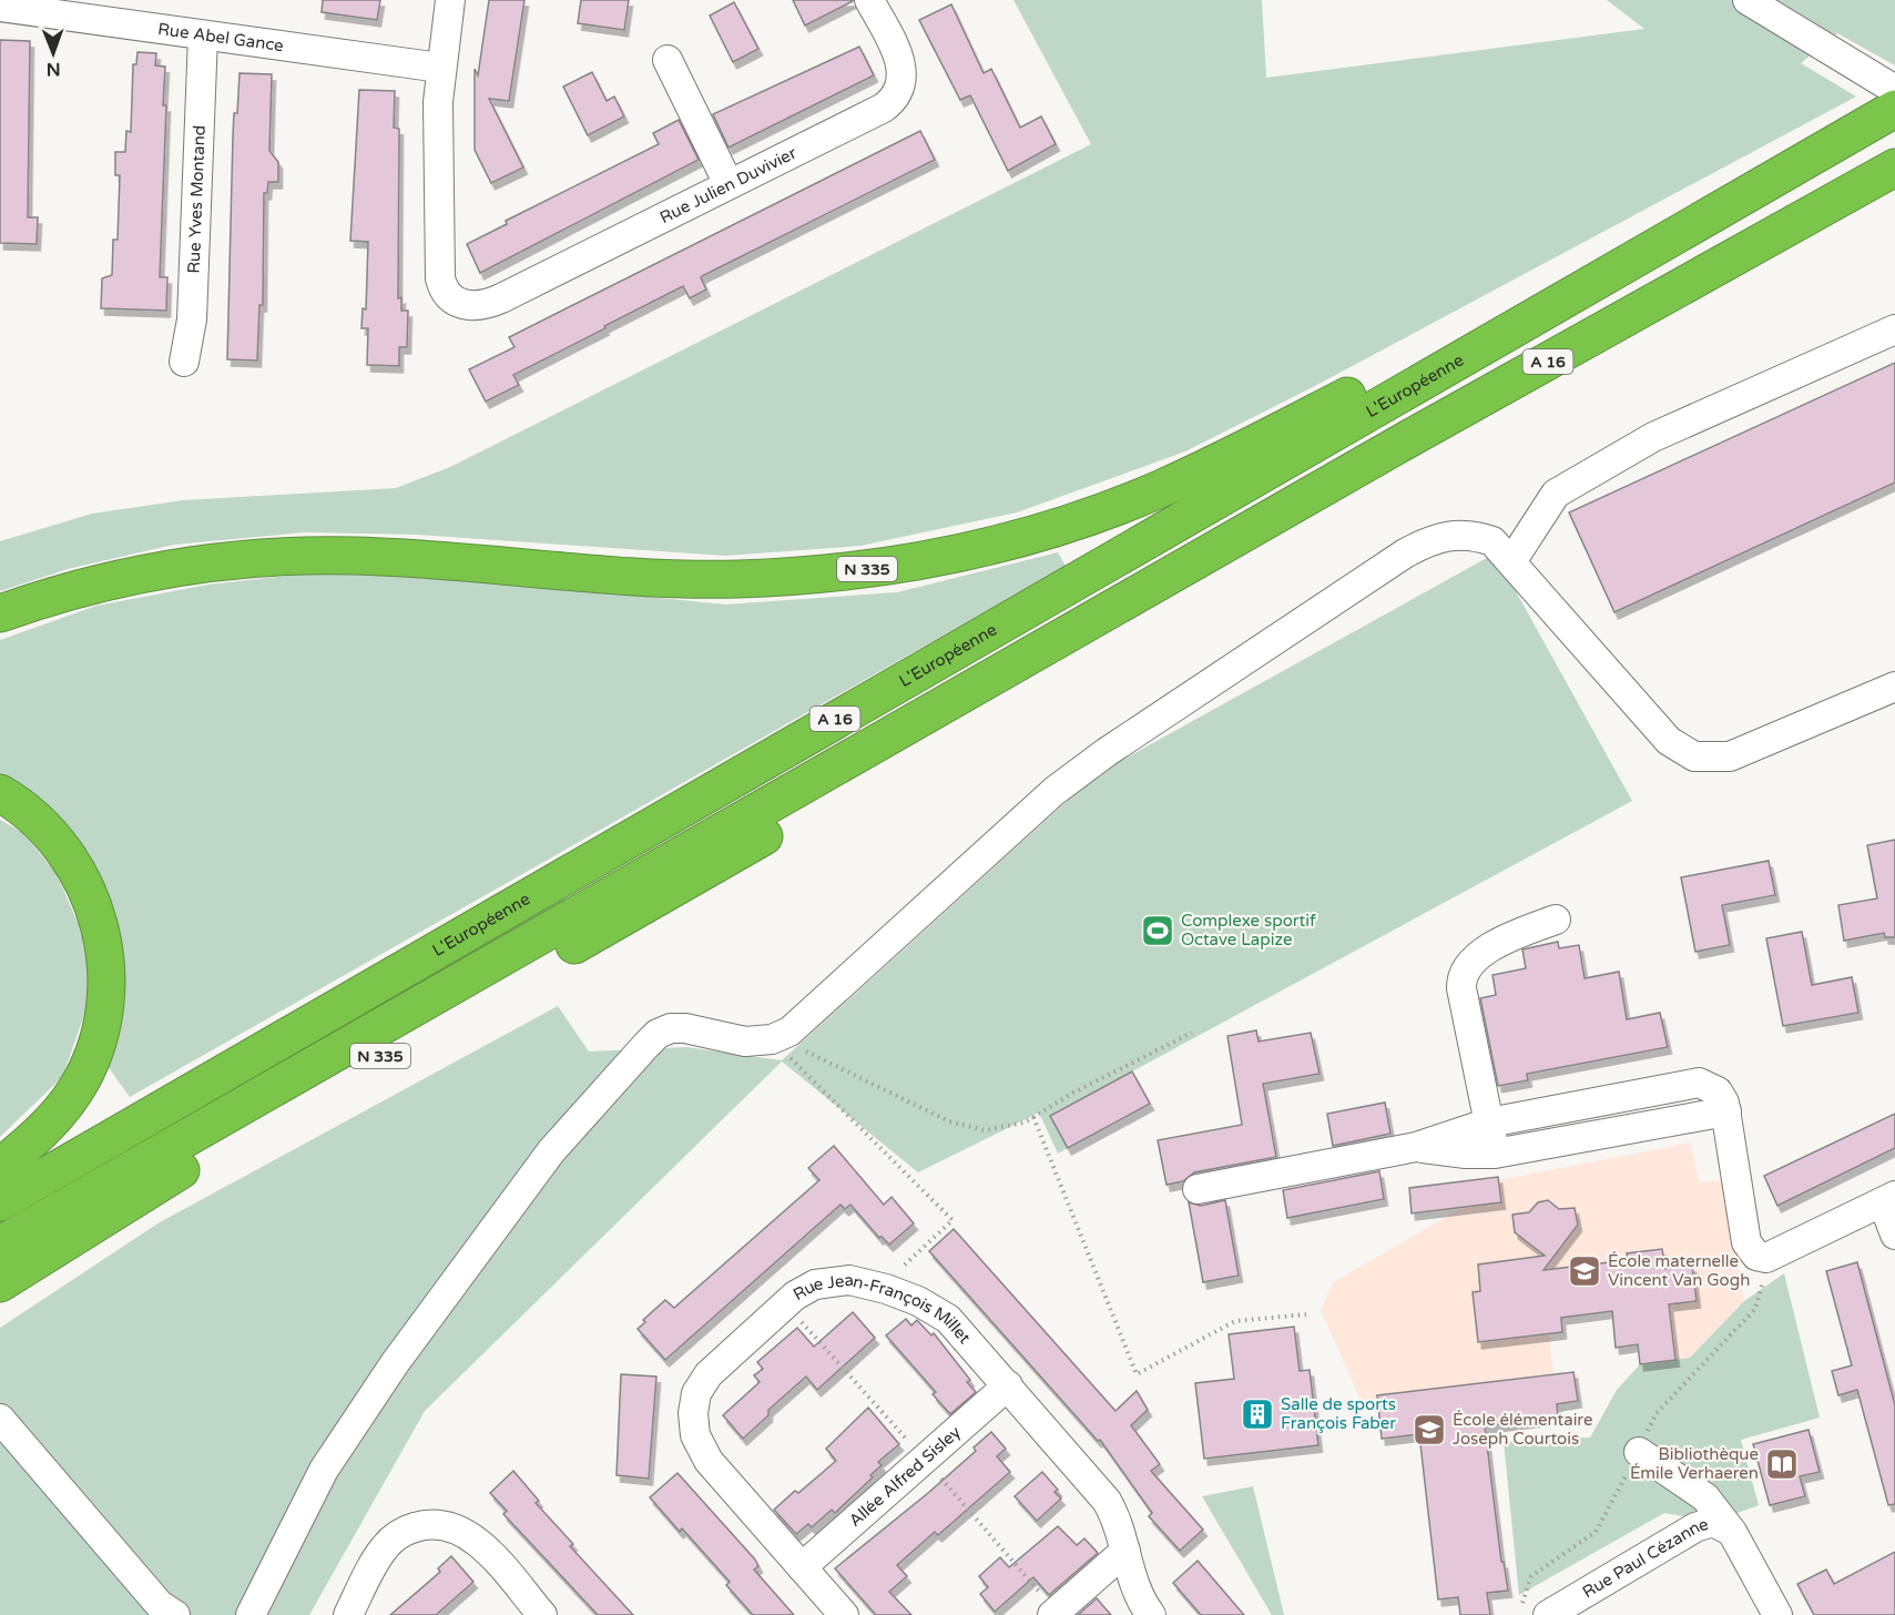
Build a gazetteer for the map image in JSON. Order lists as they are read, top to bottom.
{
  "streets": {
    "highway": ["A 16", "L'Européenne", "N 335"],
    "street": [
      "Rue Abel Gance",
      "Rue Julien Duvivier",
      "Rue Yves Montand",
      "Rue Jean-François Millet",
      "Allée Alfred Sisley",
      "Rue Paul Cézanne"
    ]
  },
  "crossings": [
    ["Rue Abel Gance", "Rue Julien Duvivier"],
    ["Rue Abel Gance", "Rue Yves Montand"],
    ["A 16", "N 335"],
    ["L'Européenne", "N 335"],
    ["Rue Jean-François Millet", "Allée Alfred Sisley"]
  ],
  "places": {
    "sports": ["Complexe sportif Octave Lapize"],
    "school or university": ["École maternelle Vincent Van Gogh", "École élémentaire Joseph Courtois"],
    "building": ["Salle de sports François Faber"],
    "library": ["Bibliothèque Émile Verhaeren"]
  },
  "north": "bottom"
}
